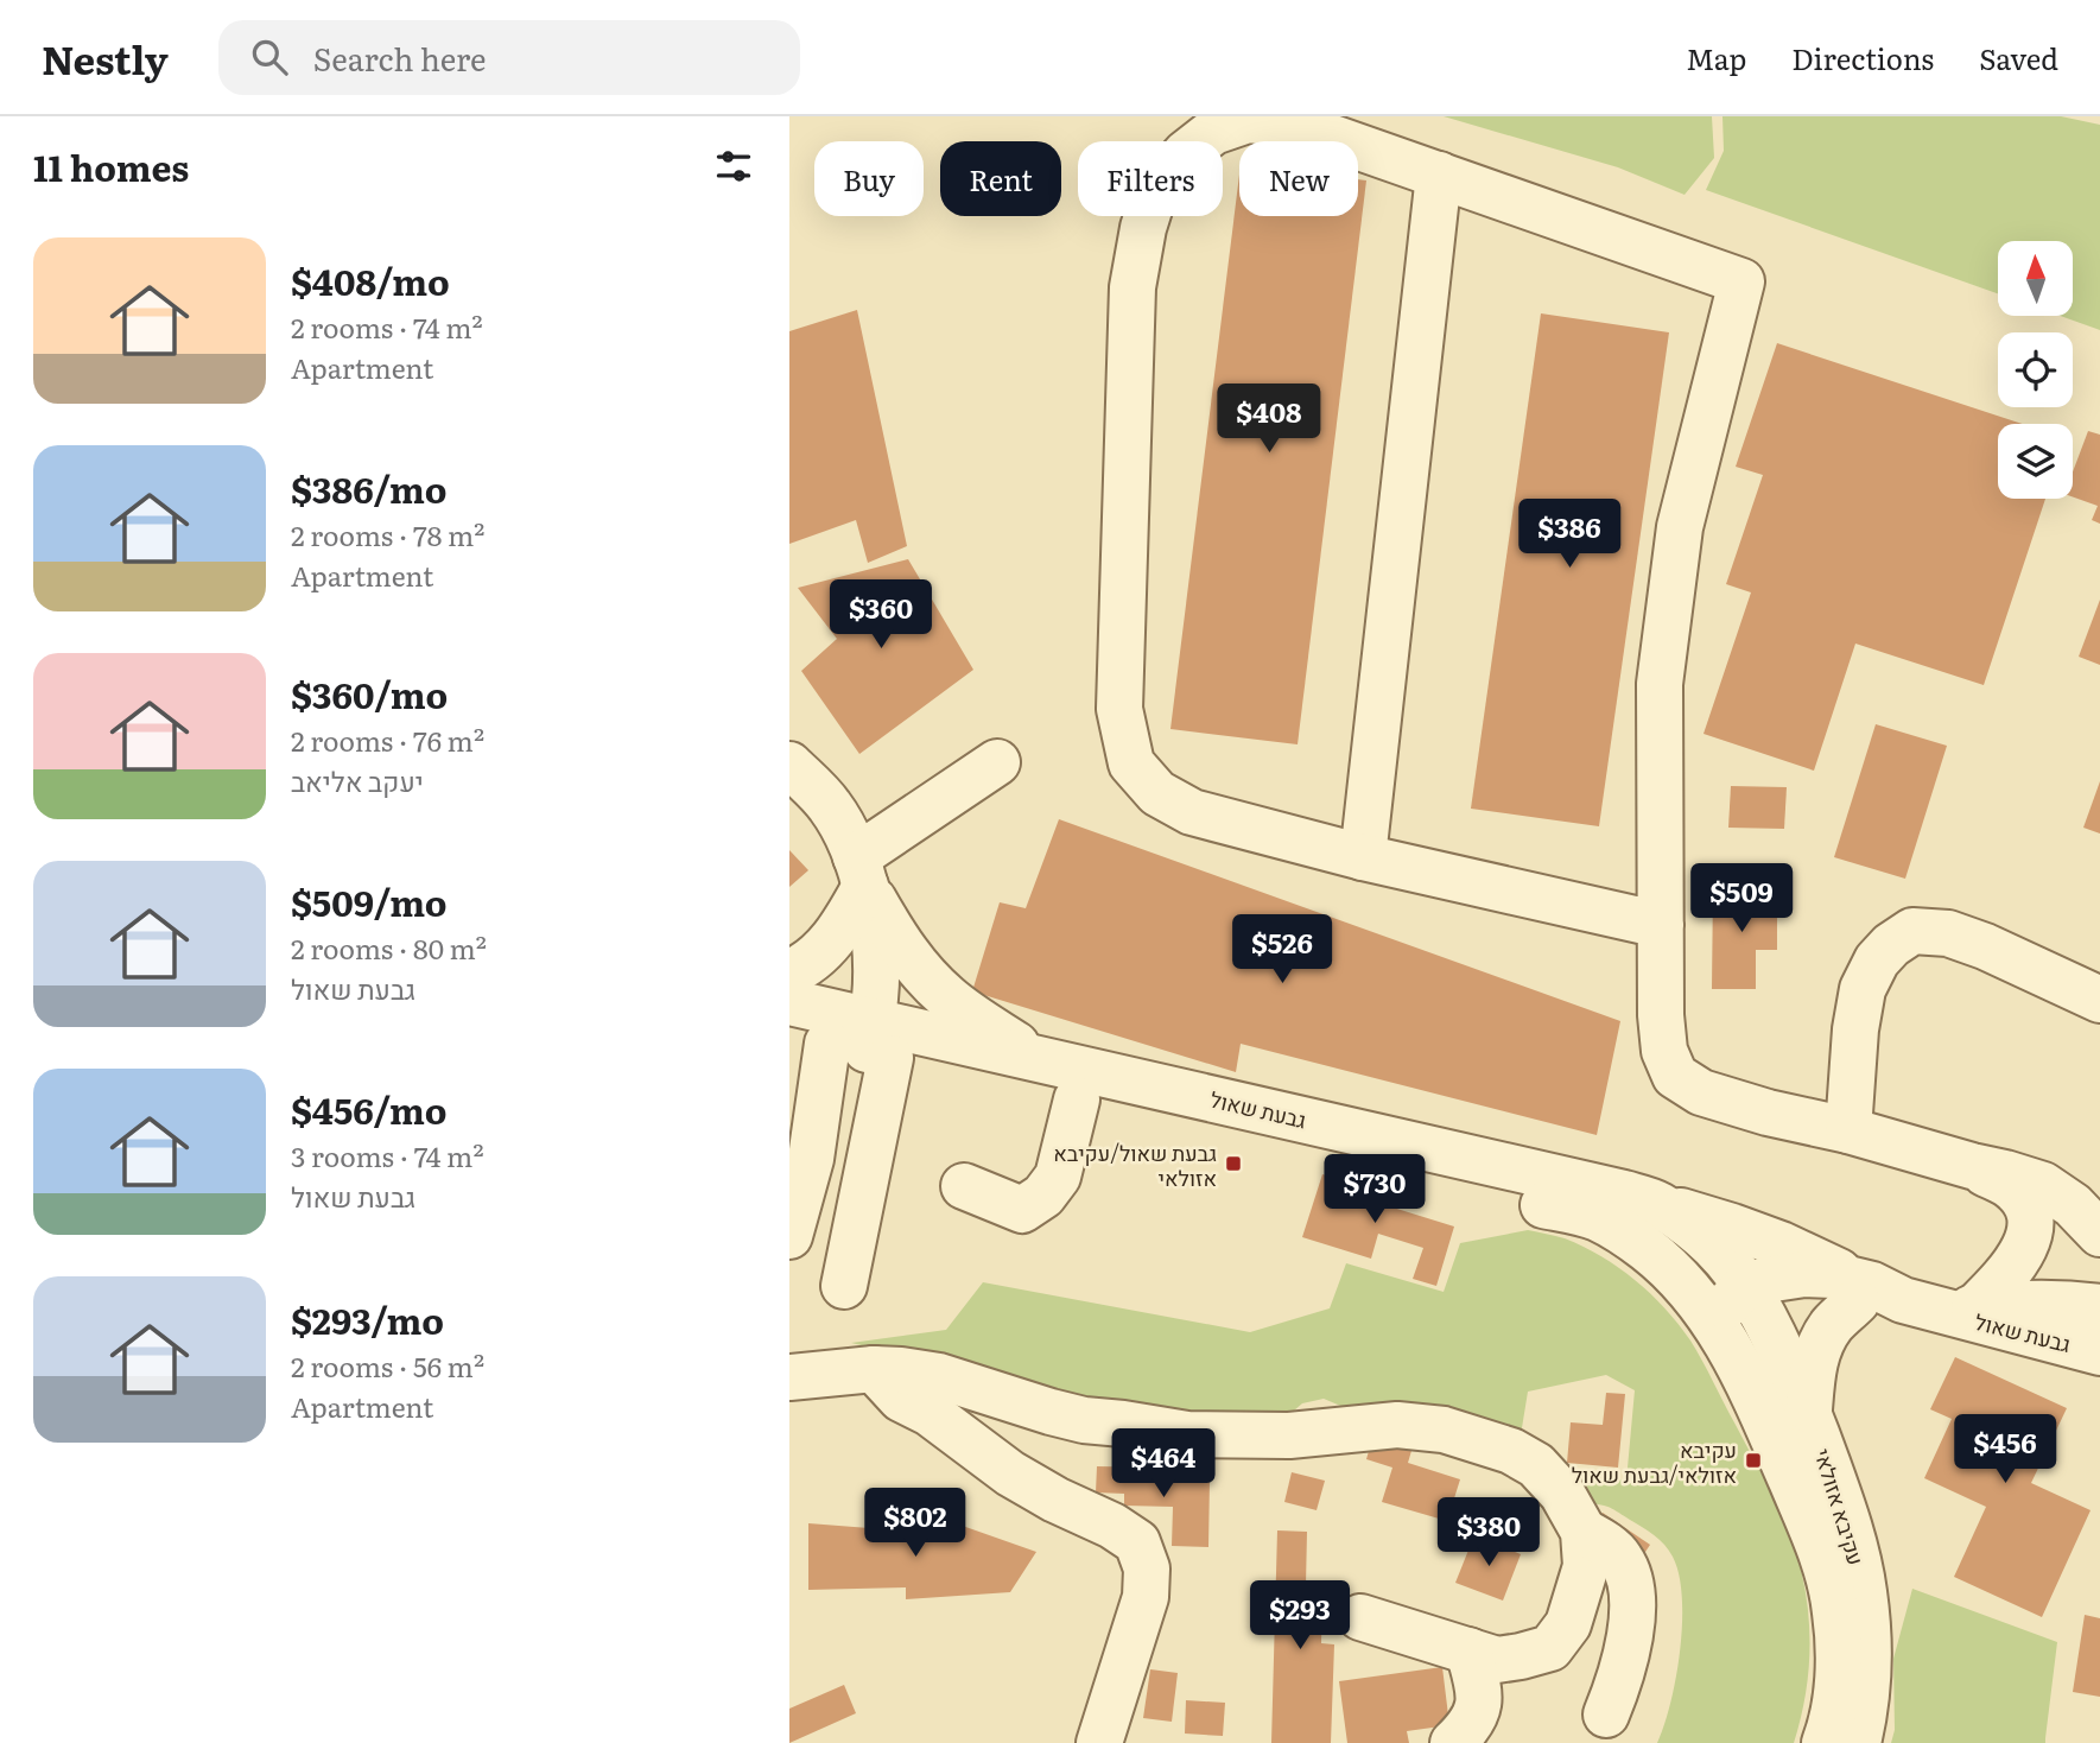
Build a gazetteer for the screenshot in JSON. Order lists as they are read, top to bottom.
{
  "streets": {
    "street": ["גבעת שאול", "עקיבא אזולאי"]
  },
  "crossings": [
    ["גבעת שאול", "עקיבא אזולאי"]
  ],
  "places": {
    "transit": ["גבעת שאול/עקיבא אזולאי", "עקיבא אזולאי/גבעת שאול"]
  },
  "north": "top",
  "page": {
    "header": "Nestly",
    "search": "Search here",
    "nav": ["Map", "Directions", "Saved"],
    "heading": "11 homes",
    "chip": [
      "Buy",
      "Rent",
      "Filters",
      "New"
    ],
    "list": [
      {
        "name": "$408/mo",
        "note": "2 rooms · 74 m² · Apartment"
      },
      {
        "name": "$386/mo",
        "note": "2 rooms · 78 m² · Apartment"
      },
      {
        "name": "$360/mo",
        "note": "2 rooms · 76 m² · יעקב אליאב"
      },
      {
        "name": "$509/mo",
        "note": "2 rooms · 80 m² · גבעת שאול"
      },
      {
        "name": "$456/mo",
        "note": "3 rooms · 74 m² · גבעת שאול"
      },
      {
        "name": "$293/mo",
        "note": "2 rooms · 56 m² · Apartment"
      }
    ],
    "price": [
      "$408",
      "$386",
      "$360",
      "$509",
      "$526",
      "$730",
      "$456",
      "$464",
      "$802",
      "$380",
      "$293"
    ]
  }
}
